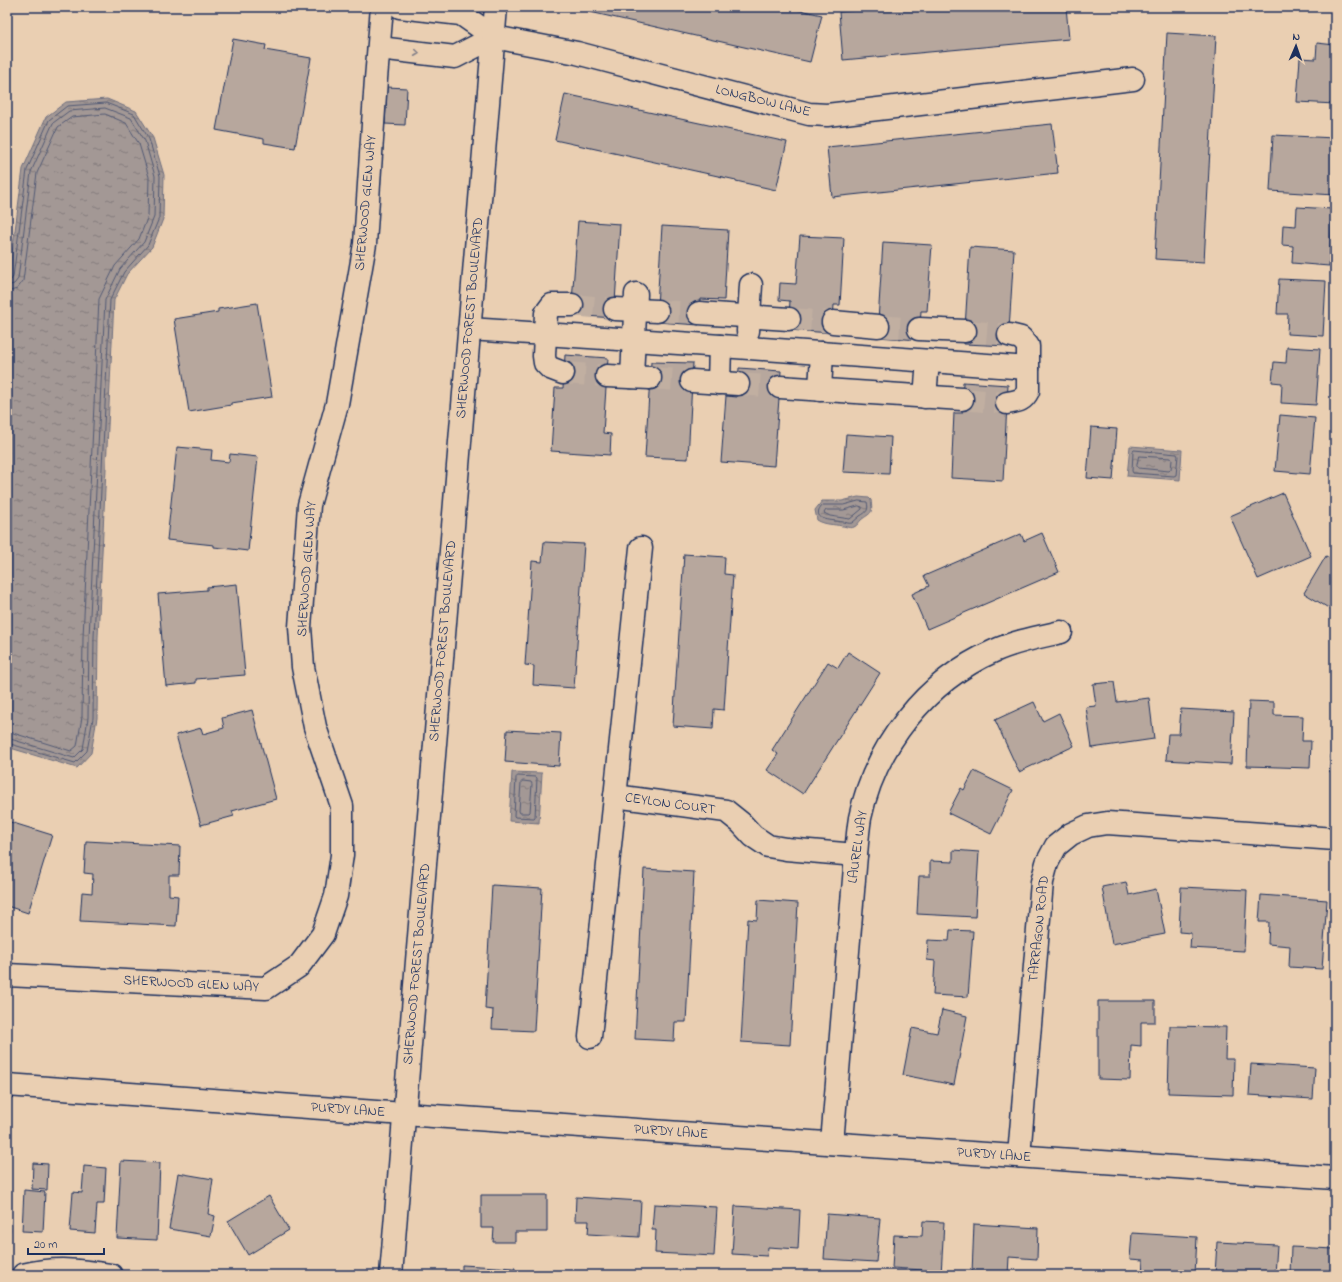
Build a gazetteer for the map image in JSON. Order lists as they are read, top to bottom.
{
  "streets": {
    "street": [
      "LONGBOW LANE",
      "SHERWOOD GLEN WAY",
      "SHERWOOD FOREST BOULEVARD",
      "CEYLON COURT",
      "LAUREL WAY",
      "TARRAGON ROAD",
      "PURDY LANE"
    ]
  },
  "crossings": [
    ["LONGBOW LANE", "SHERWOOD FOREST BOULEVARD"],
    ["SHERWOOD FOREST BOULEVARD", "PURDY LANE"],
    ["CEYLON COURT", "LAUREL WAY"],
    ["LAUREL WAY", "PURDY LANE"],
    ["TARRAGON ROAD", "PURDY LANE"]
  ],
  "scale_bar": "20 m",
  "north": "top"
}
